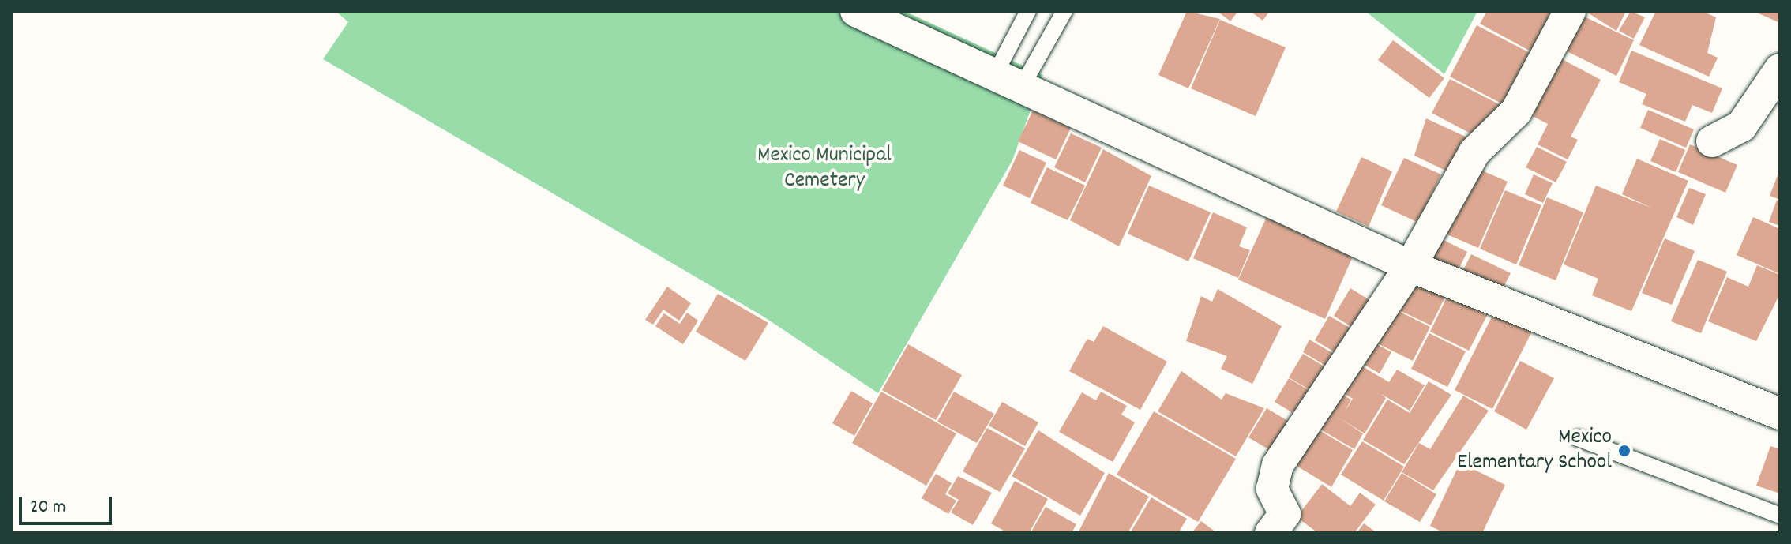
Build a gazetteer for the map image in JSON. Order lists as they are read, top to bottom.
{
  "parks": ["Mexico Municipal Cemetery"],
  "places": ["Mexico Elementary School"],
  "scale_bar": "20 m"
}
